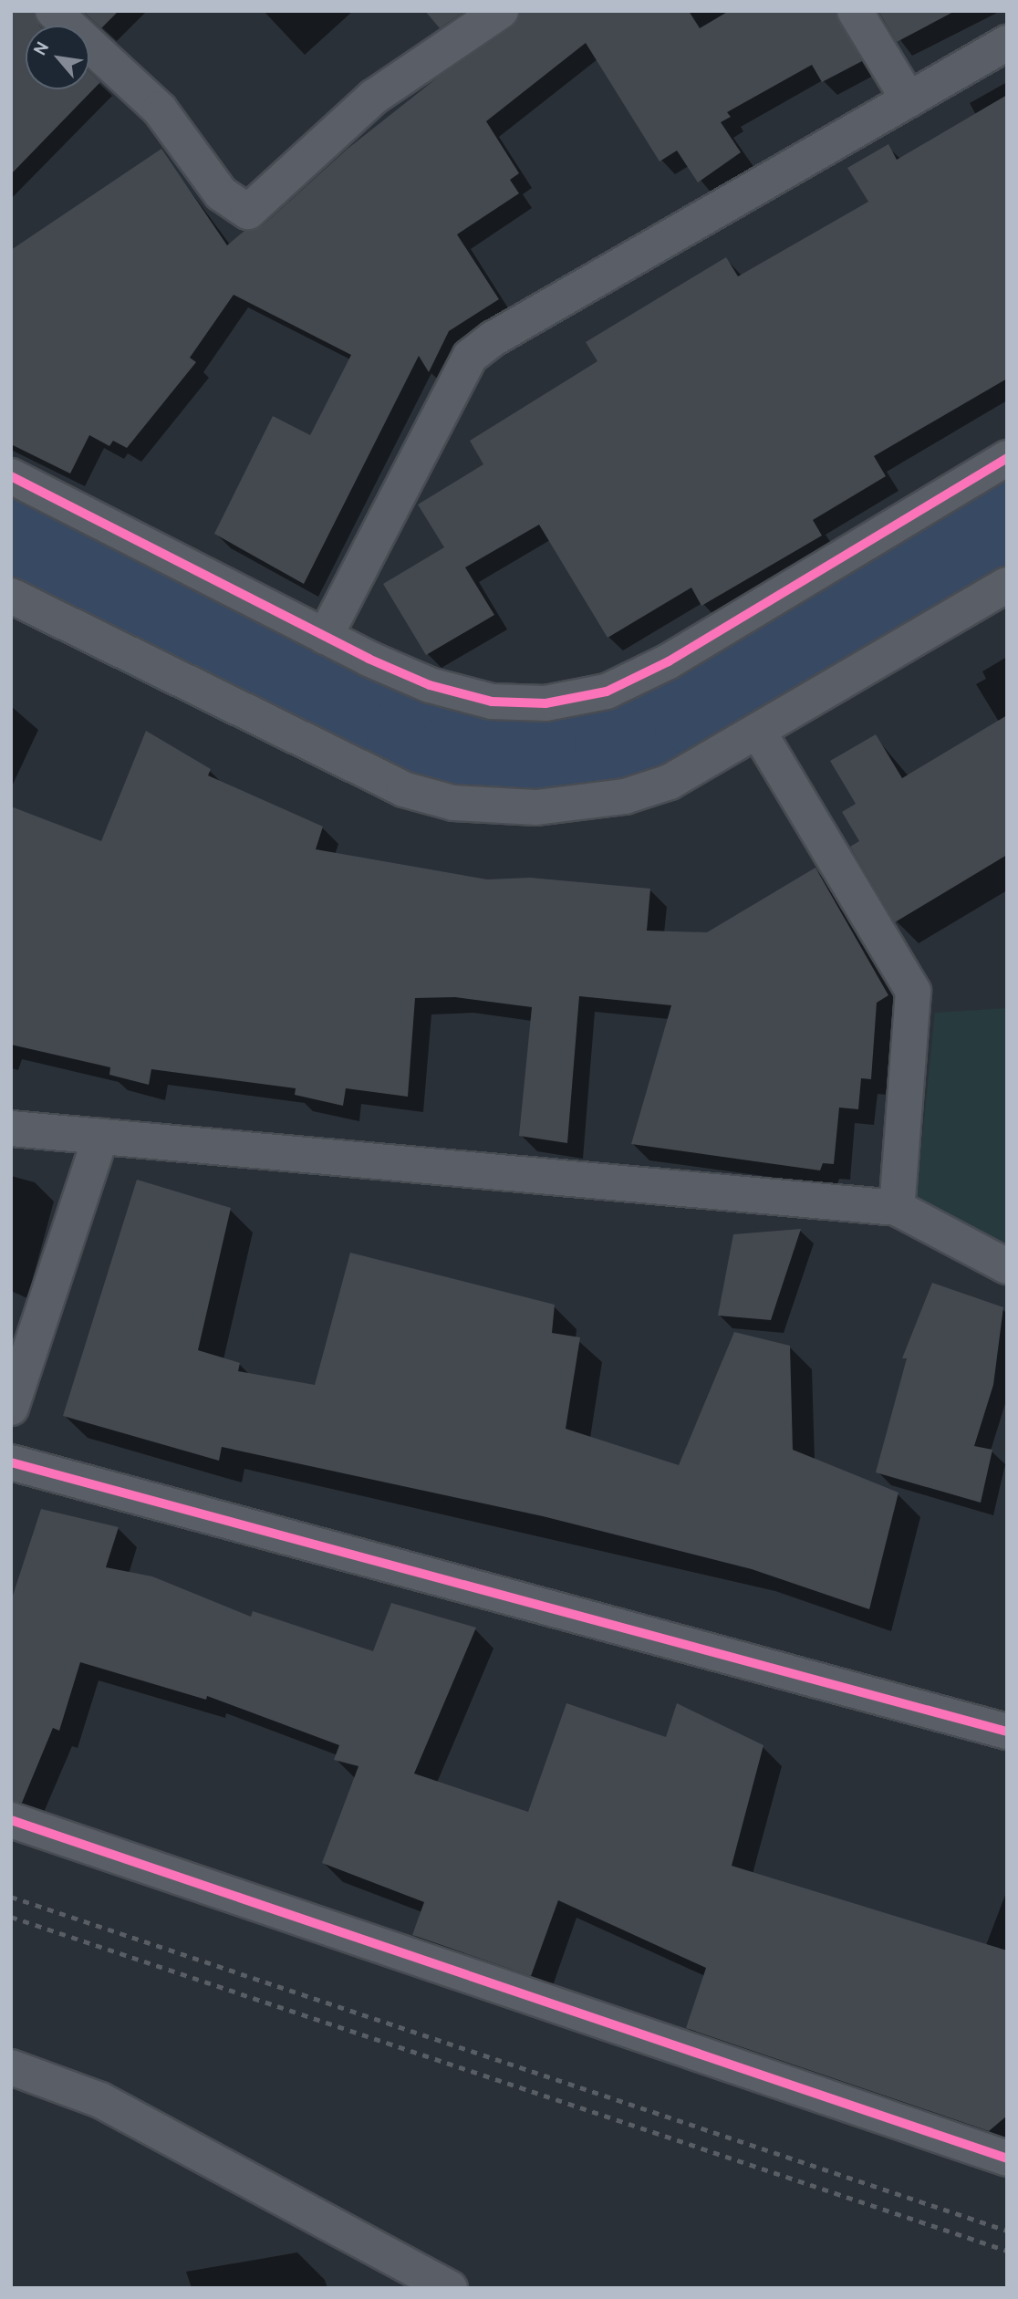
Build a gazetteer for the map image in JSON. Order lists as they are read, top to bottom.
{
  "north": "top left"
}
